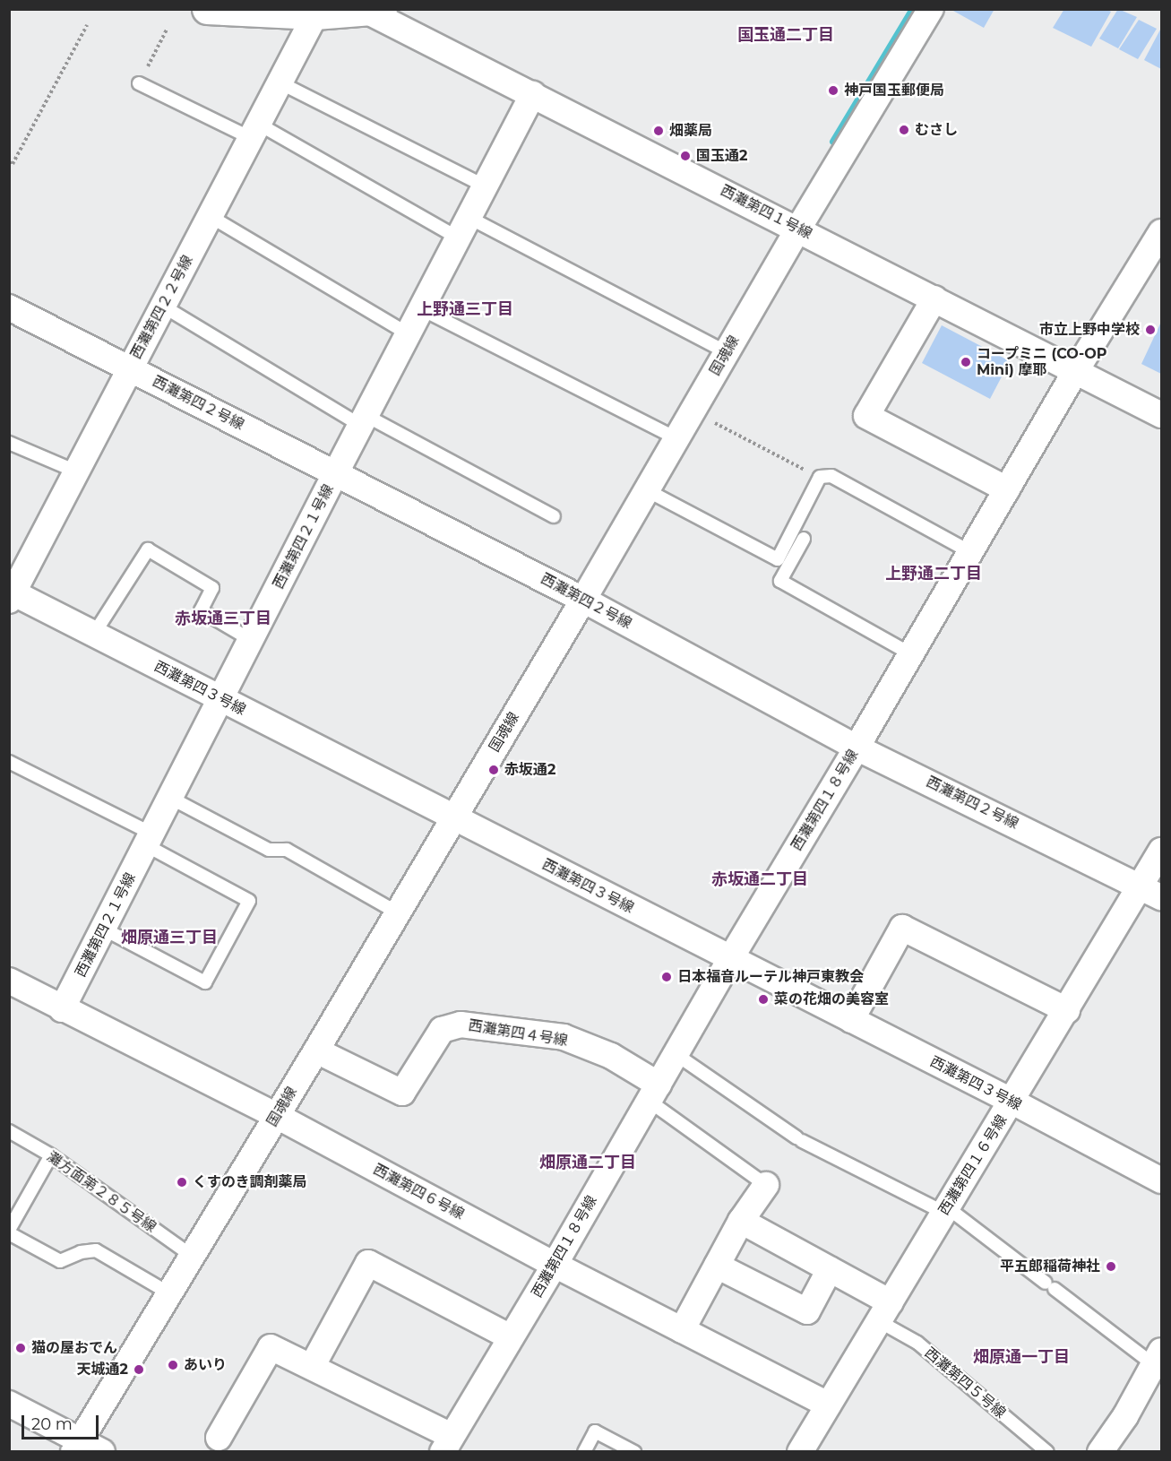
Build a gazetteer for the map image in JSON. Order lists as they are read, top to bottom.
{
  "streets": {
    "street": [
      "西灘第四１号線",
      "西灘第四２２号線",
      "国魂線",
      "西灘第四２号線",
      "西灘第四２１号線",
      "西灘第四３号線",
      "西灘第四１８号線",
      "西灘第四４号線",
      "西灘第四１６号線",
      "西灘第四６号線"
    ],
    "lane": ["灘方面第２８５号線", "西灘第四５号線"]
  },
  "crossings": [
    ["西灘第四１号線", "国魂線"],
    ["西灘第四１号線", "西灘第四２１号線"],
    ["西灘第四１号線", "西灘第四１８号線"],
    ["西灘第四２２号線", "西灘第四２号線"],
    ["西灘第四２２号線", "西灘第四３号線"],
    ["国魂線", "西灘第四２号線"],
    ["国魂線", "西灘第四３号線"],
    ["国魂線", "西灘第四４号線"],
    ["国魂線", "灘方面第２８５号線"],
    ["国魂線", "西灘第四６号線"],
    ["西灘第四２号線", "西灘第四２１号線"],
    ["西灘第四２号線", "西灘第四１８号線"],
    ["西灘第四２号線", "西灘第四１６号線"],
    ["西灘第四２１号線", "西灘第四３号線"],
    ["西灘第四２１号線", "西灘第四６号線"],
    ["西灘第四３号線", "西灘第四１８号線"],
    ["西灘第四３号線", "西灘第四１６号線"],
    ["西灘第四１８号線", "西灘第四４号線"],
    ["西灘第四１８号線", "西灘第四６号線"],
    ["西灘第四１６号線", "西灘第四６号線"],
    ["西灘第四１６号線", "西灘第四５号線"]
  ],
  "districts": [
    "国玉通二丁目",
    "上野通三丁目",
    "上野通二丁目",
    "赤坂通三丁目",
    "赤坂通二丁目",
    "畑原通三丁目",
    "畑原通二丁目",
    "畑原通一丁目"
  ],
  "places": [
    "神戸国玉郵便局",
    "むさし",
    "畑薬局",
    "国玉通2",
    "市立上野中学校",
    "コープミニ (CO-OP Mini) 摩耶",
    "赤坂通2",
    "日本福音ルーテル神戸東教会",
    "菜の花畑の美容室",
    "くすのき調剤薬局",
    "平五郎稲荷神社",
    "猫の屋おでん",
    "あいり",
    "天城通2"
  ],
  "scale_bar": "20 m"
}
